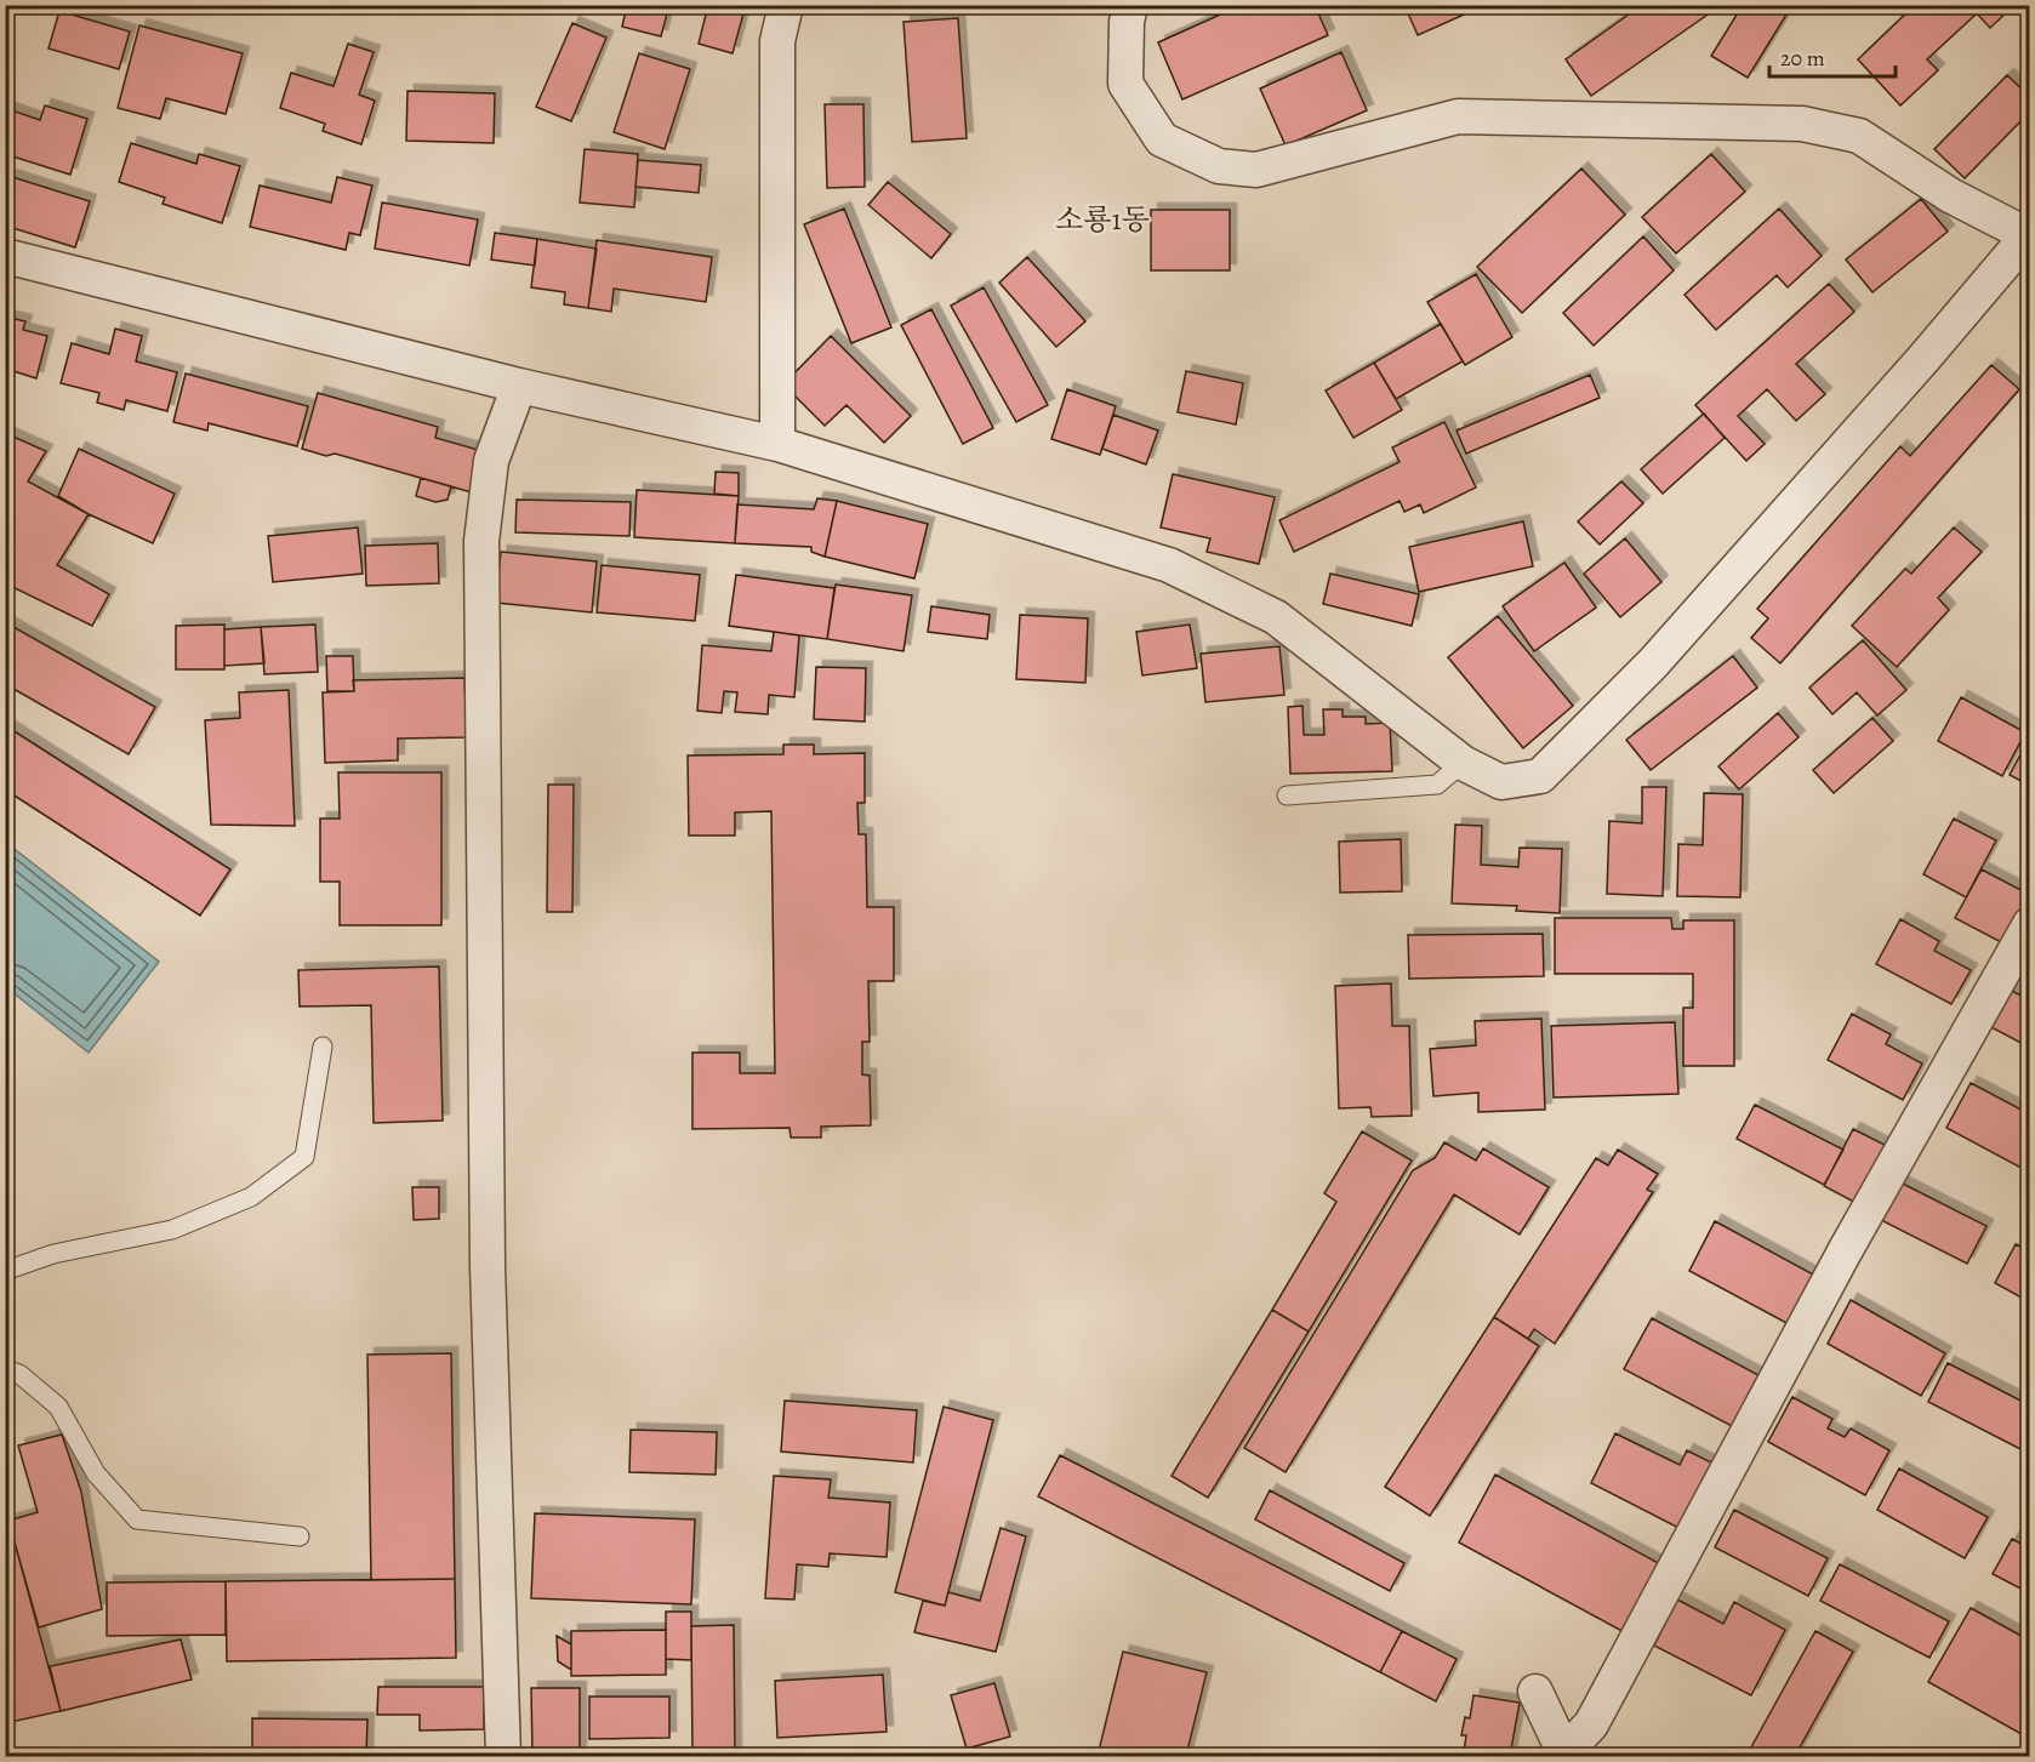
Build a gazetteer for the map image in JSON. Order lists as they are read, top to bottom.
{
  "districts": ["소룡1동"],
  "scale_bar": "20 m"
}
